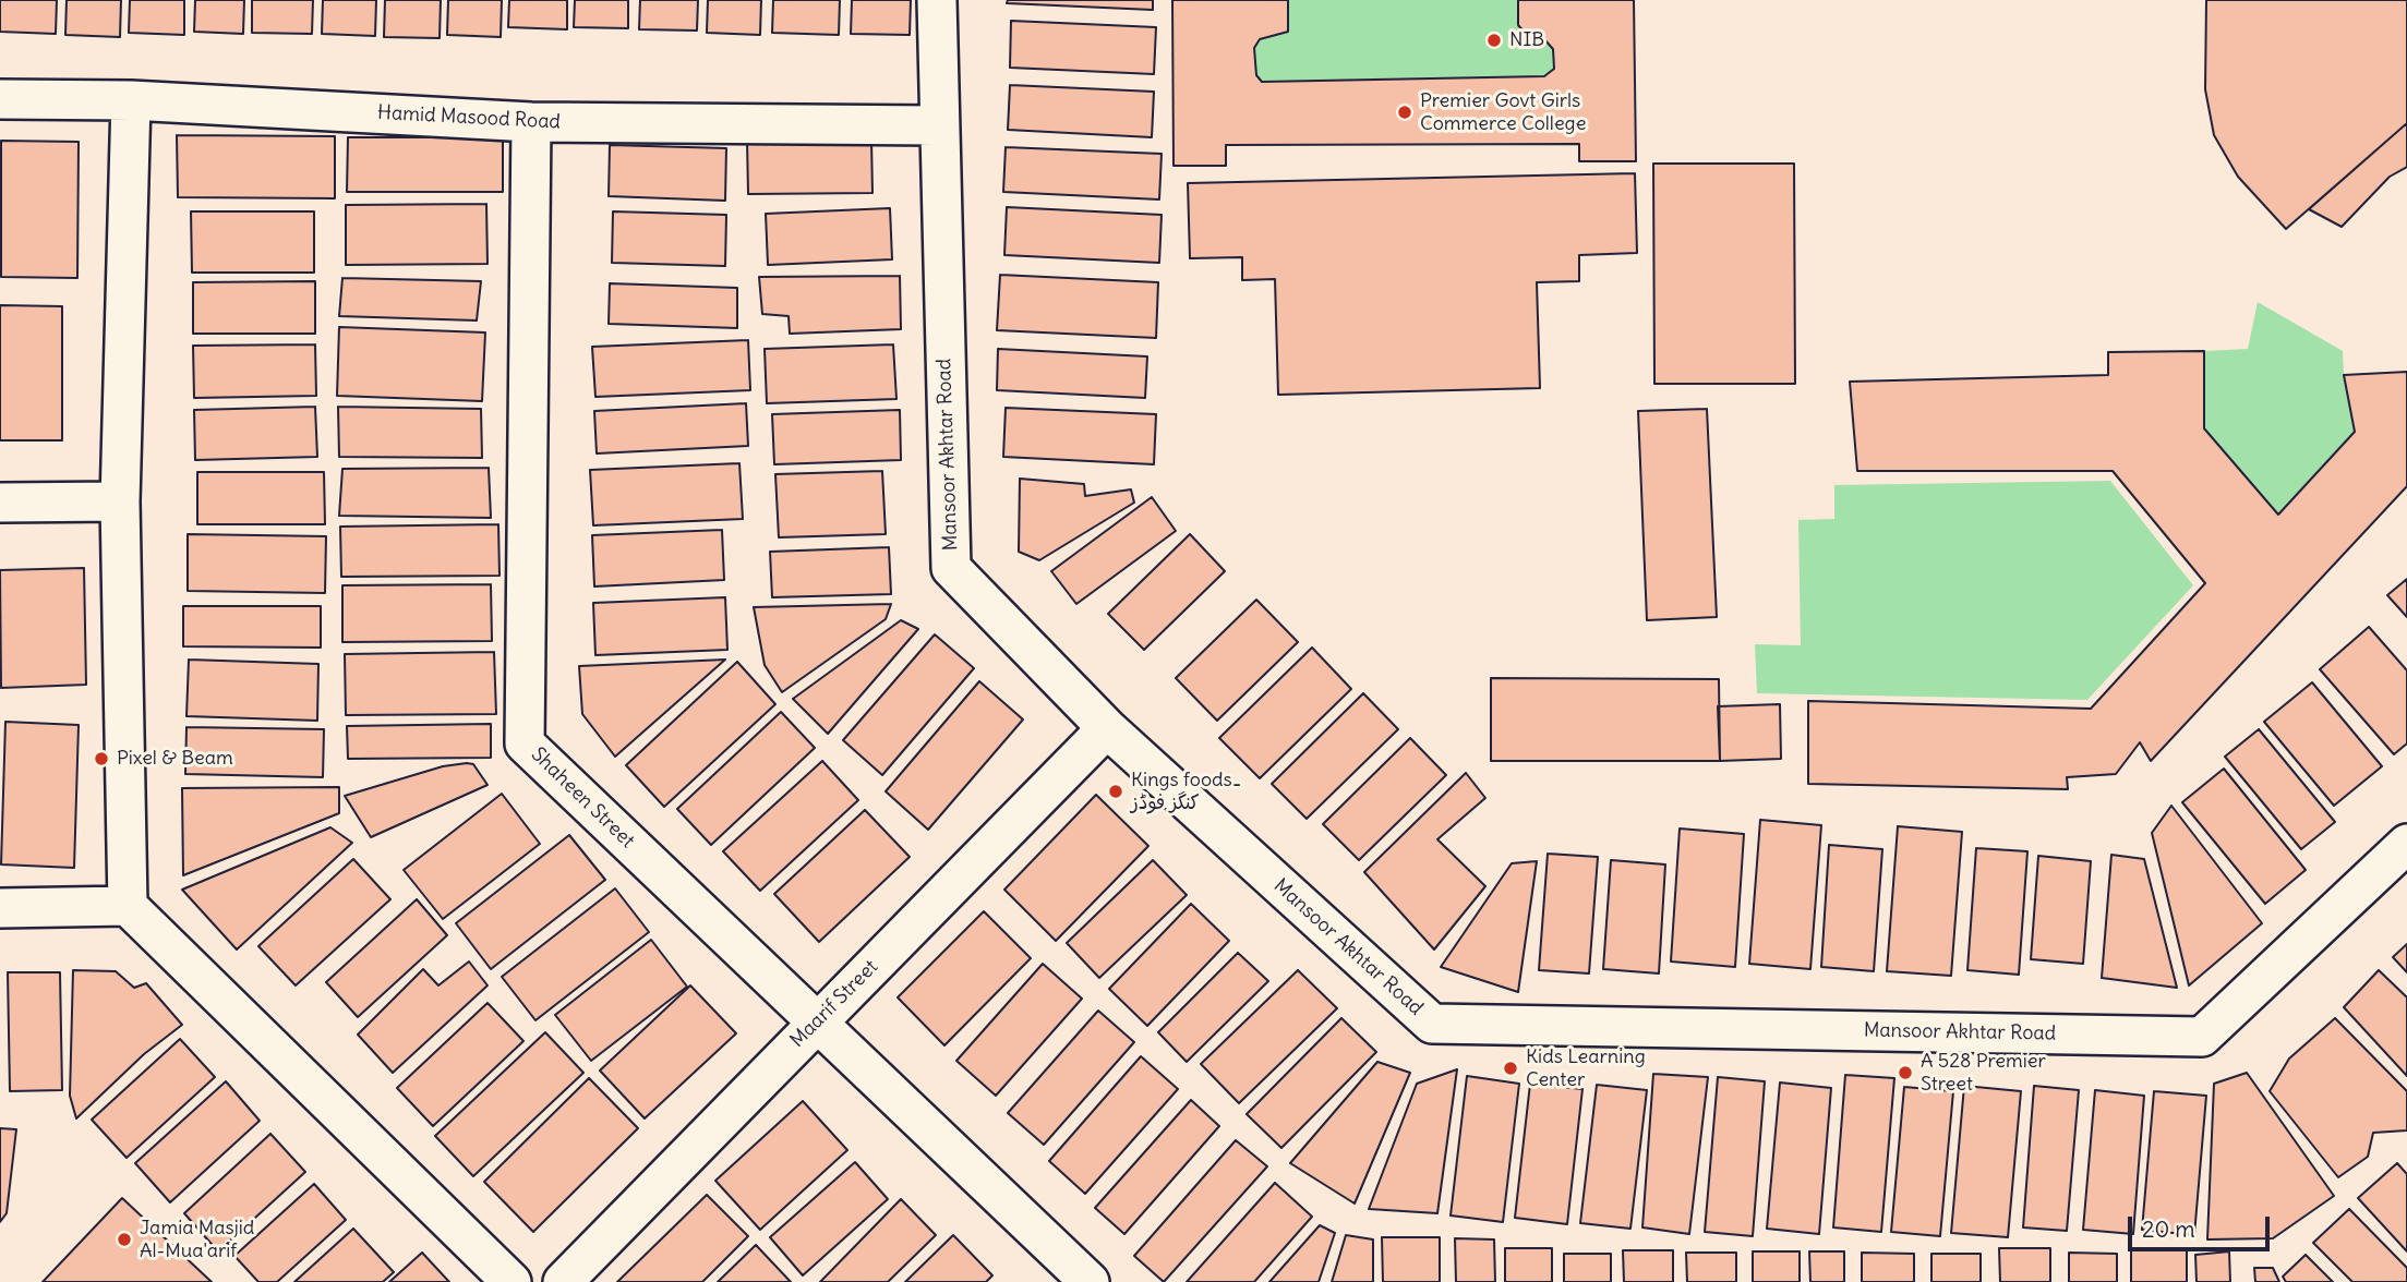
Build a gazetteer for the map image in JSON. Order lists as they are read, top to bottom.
{
  "streets": {
    "street": [
      "Hamid Masood Road",
      "Mansoor Akhtar Road",
      "Shaheen Street",
      "Maarif Street"
    ]
  },
  "crossings": [
    ["Hamid Masood Road", "Mansoor Akhtar Road"],
    ["Hamid Masood Road", "Shaheen Street"],
    ["Mansoor Akhtar Road", "Maarif Street"],
    ["Shaheen Street", "Maarif Street"]
  ],
  "places": [
    "NIB",
    "Premier Govt Girls Commerce College",
    "Pixel & Beam",
    "Kings foods۔ کنگز فوڈز",
    "Kids Learning Center",
    "A 528 Premier Street",
    "Jamia Masjid Al-Mua'arif"
  ],
  "scale_bar": "20 m"
}
